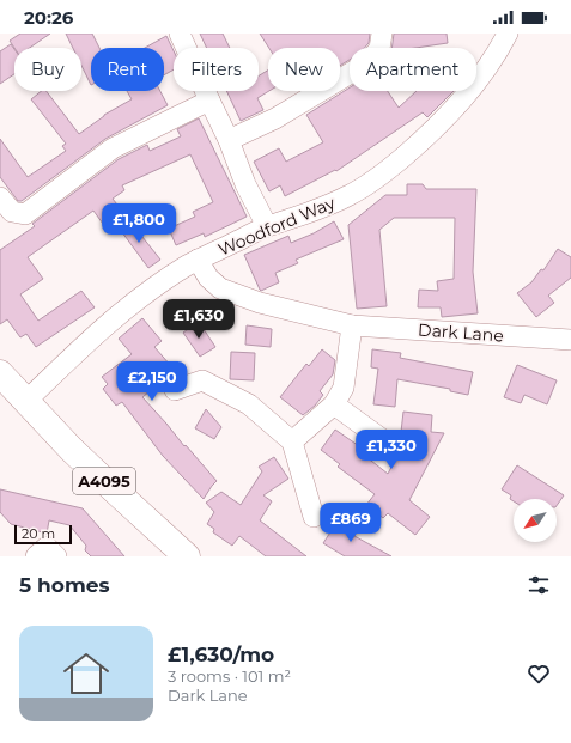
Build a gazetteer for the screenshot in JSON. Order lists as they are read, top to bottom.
{
  "streets": {
    "main road": ["A4095"],
    "street": ["Woodford Way", "Dark Lane"]
  },
  "crossings": [
    ["Woodford Way", "Dark Lane"],
    ["Woodford Way", "A4095"]
  ],
  "scale_bar": "20 m",
  "north": "bottom left",
  "page": {
    "status": "20:26",
    "chip": [
      "Buy",
      "Rent",
      "Filters",
      "New",
      "Apartment"
    ],
    "price": [
      "£1,800",
      "£1,630",
      "£2,150",
      "£1,330",
      "£869"
    ],
    "scale": "20 m",
    "heading": "5 homes",
    "list": [
      {
        "name": "£1,630/mo",
        "note": "3 rooms · 101 m² · Dark Lane"
      }
    ]
  }
}
